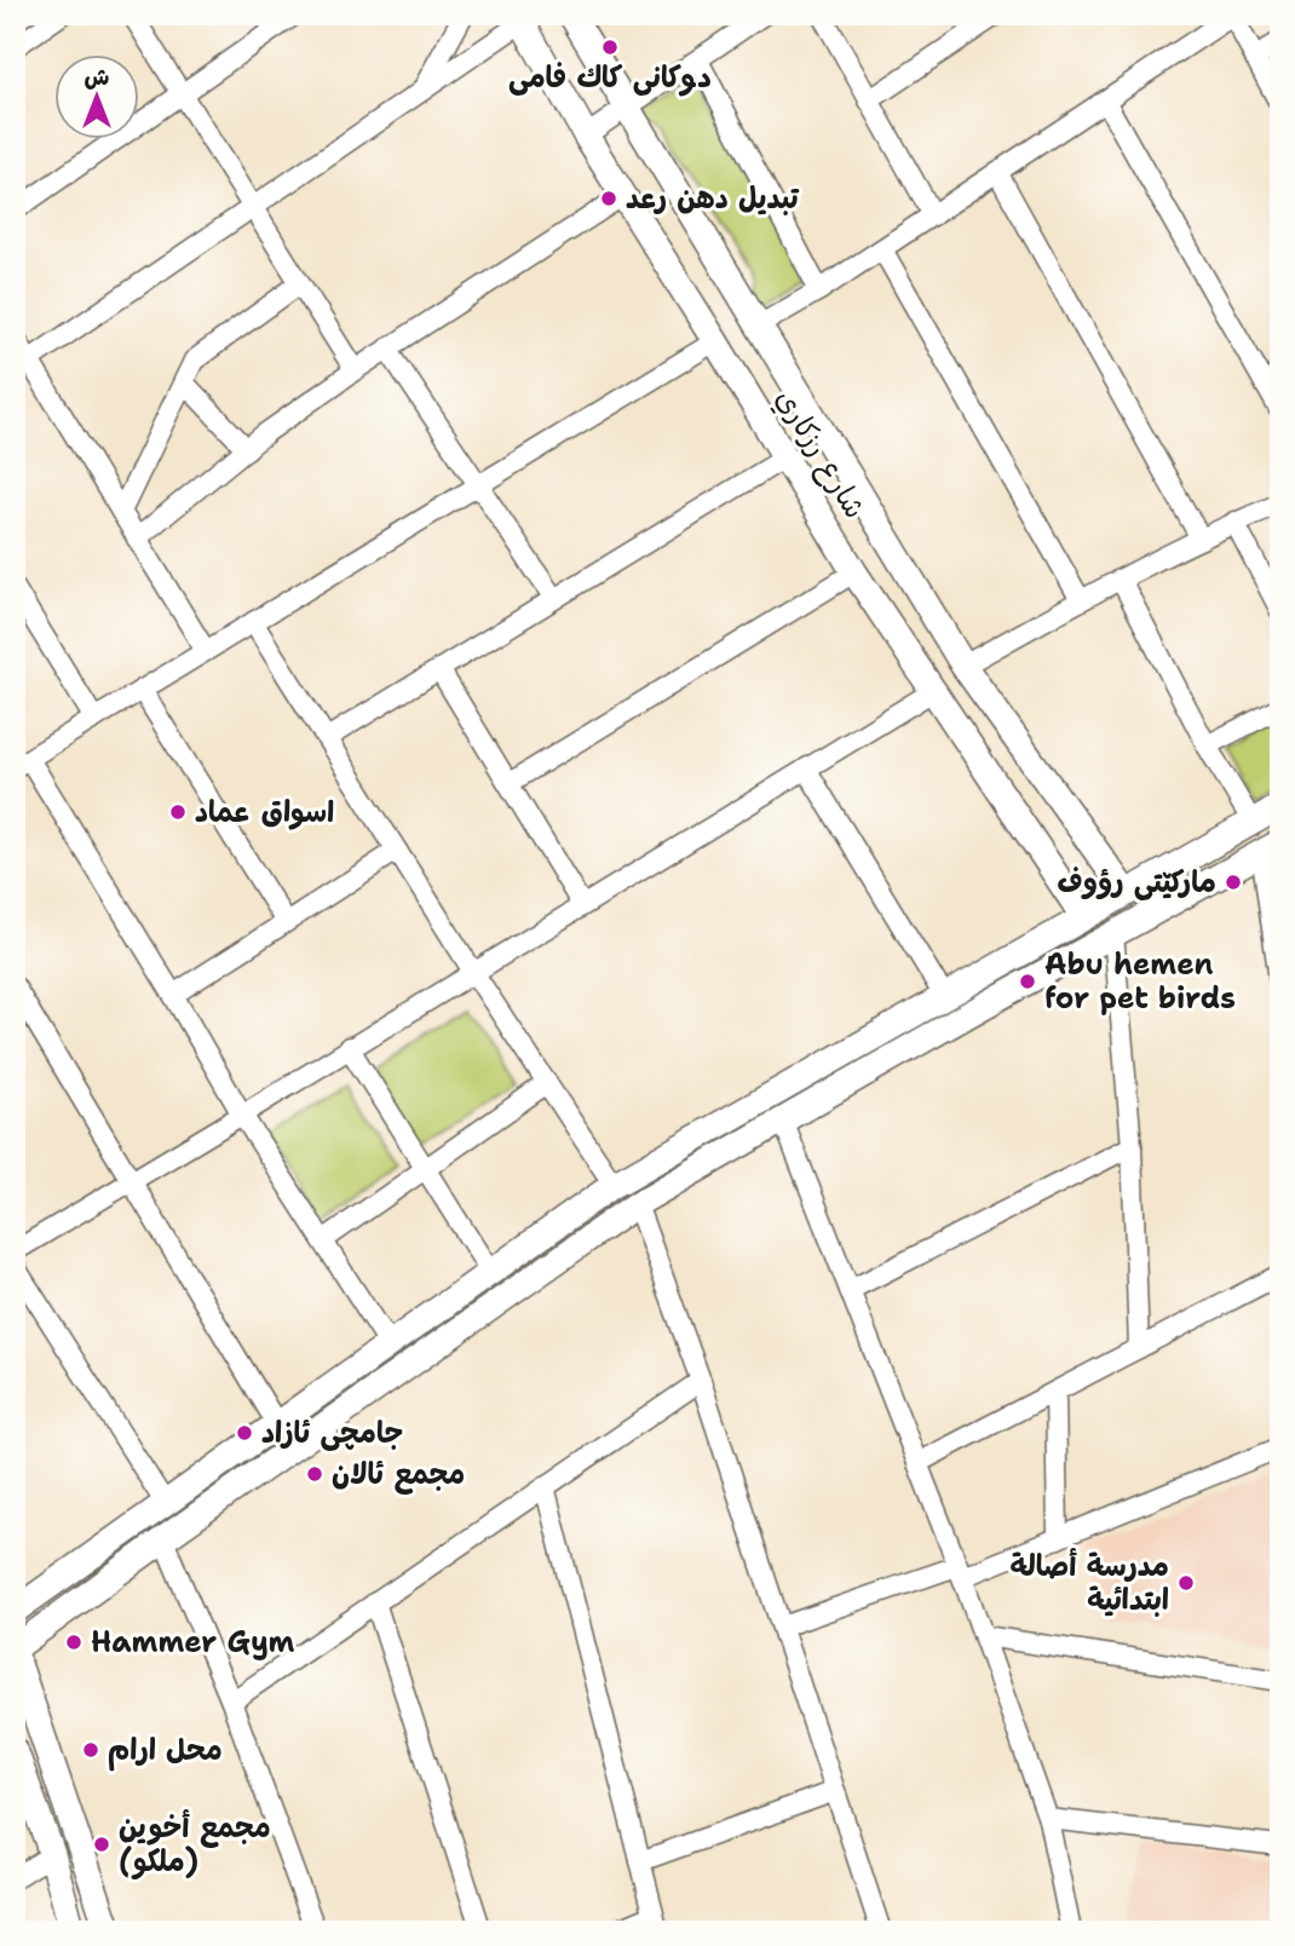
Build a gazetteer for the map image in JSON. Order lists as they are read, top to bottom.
{
  "streets": {
    "street": ["شارع رزكاري"]
  },
  "places": [
    "دوكانى كاك فامى",
    "تبديل دهن رعد",
    "اسواق عماد",
    "ماركێتى رؤوف",
    "Abu hemen for pet birds",
    "جامچی ئازاد",
    "مجمع ئالان",
    "مدرسة أصالة ابتدائية",
    "Hammer Gym",
    "محل ارام",
    "مجمع أخوين (ملكو)"
  ],
  "north": "top"
}
